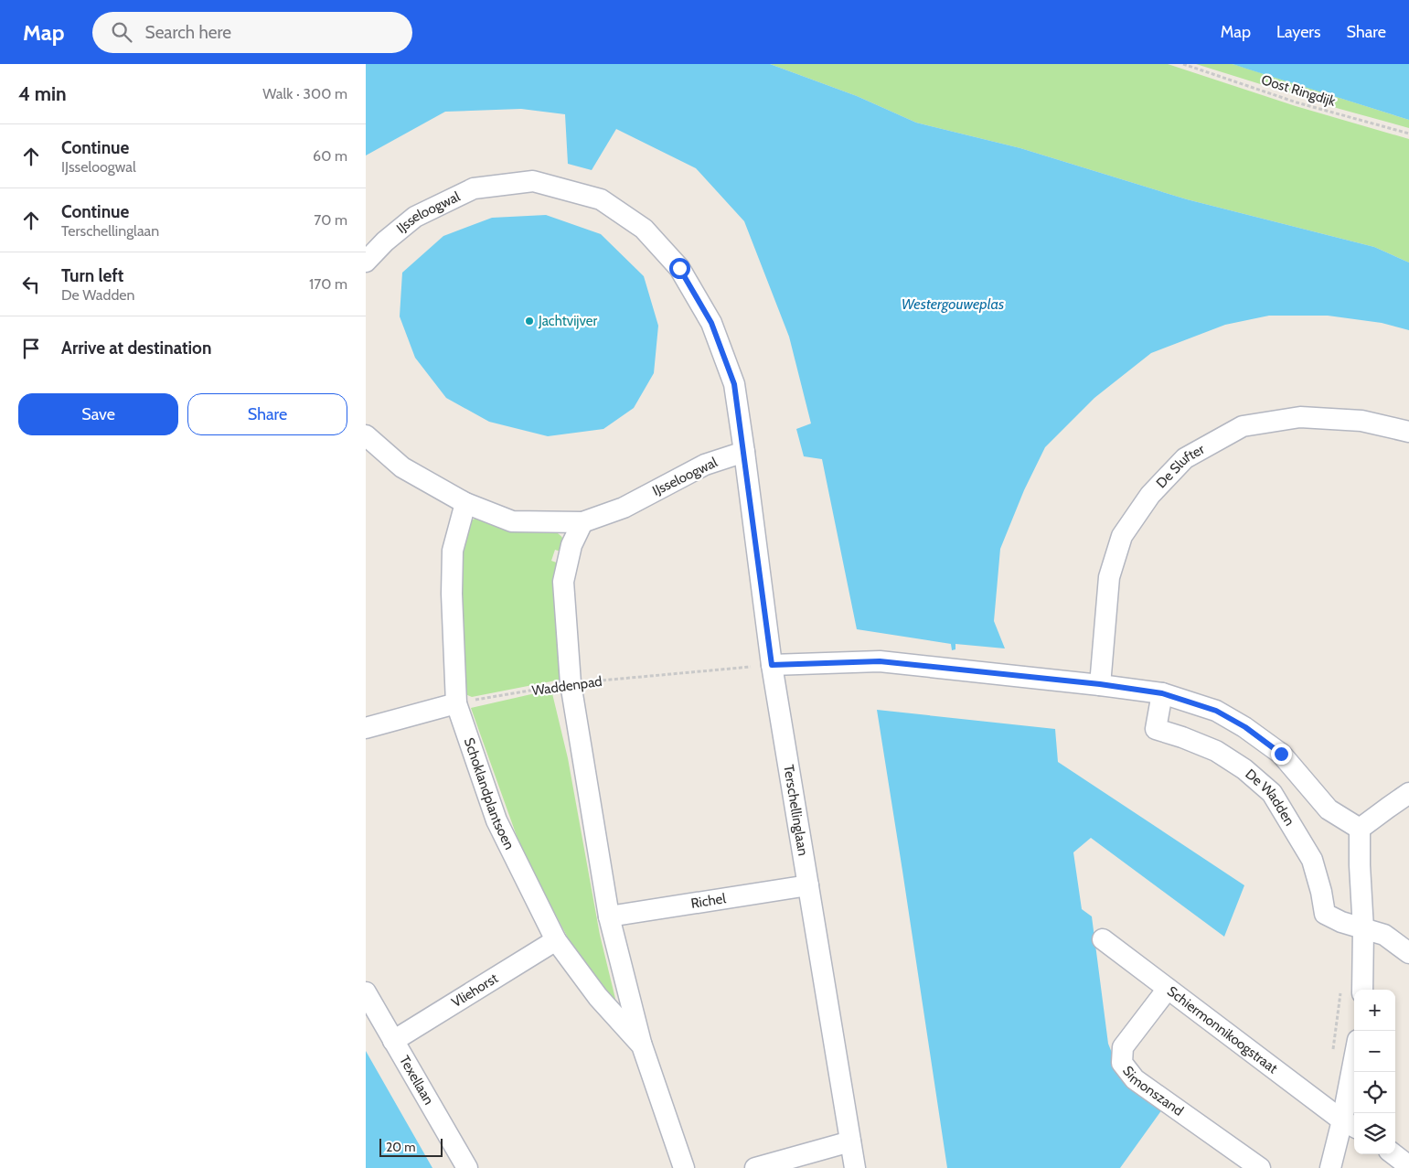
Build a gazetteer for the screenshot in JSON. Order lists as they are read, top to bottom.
{
  "streets": {
    "street": [
      "IJsseloogwal",
      "De Slufter",
      "Schoklandplantsoen",
      "De Wadden",
      "Terschellinglaan",
      "Richel",
      "Vliehorst",
      "Schiermonnikoogstraat",
      "Texellaan",
      "Simonszand"
    ],
    "path": ["Oost Ringdijk", "Waddenpad"]
  },
  "crossings": [
    ["IJsseloogwal", "Schoklandplantsoen"],
    ["IJsseloogwal", "Terschellinglaan"],
    ["Waddenpad", "Schoklandplantsoen"],
    ["Waddenpad", "Terschellinglaan"],
    ["Schoklandplantsoen", "Richel"],
    ["Schoklandplantsoen", "Vliehorst"],
    ["Terschellinglaan", "Richel"],
    ["Vliehorst", "Texellaan"],
    ["Schiermonnikoogstraat", "Simonszand"]
  ],
  "water": ["Westergouweplas"],
  "places": ["Jachtvijver"],
  "scale_bar": "20 m",
  "page": {
    "header": "Map",
    "search": "Search here",
    "nav": ["Map", "Layers", "Share"],
    "heading": ["4 min", "Walk · 300 m"],
    "list": [
      ["Continue", "IJsseloogwal", "60 m"],
      ["Continue", "Terschellinglaan", "70 m"],
      ["Turn left", "De Wadden", "170 m"],
      "Arrive at destination"
    ],
    "buttons": ["Save", "Share"],
    "map_buttons": ["+", "−"],
    "scale": "20 m"
  }
}
